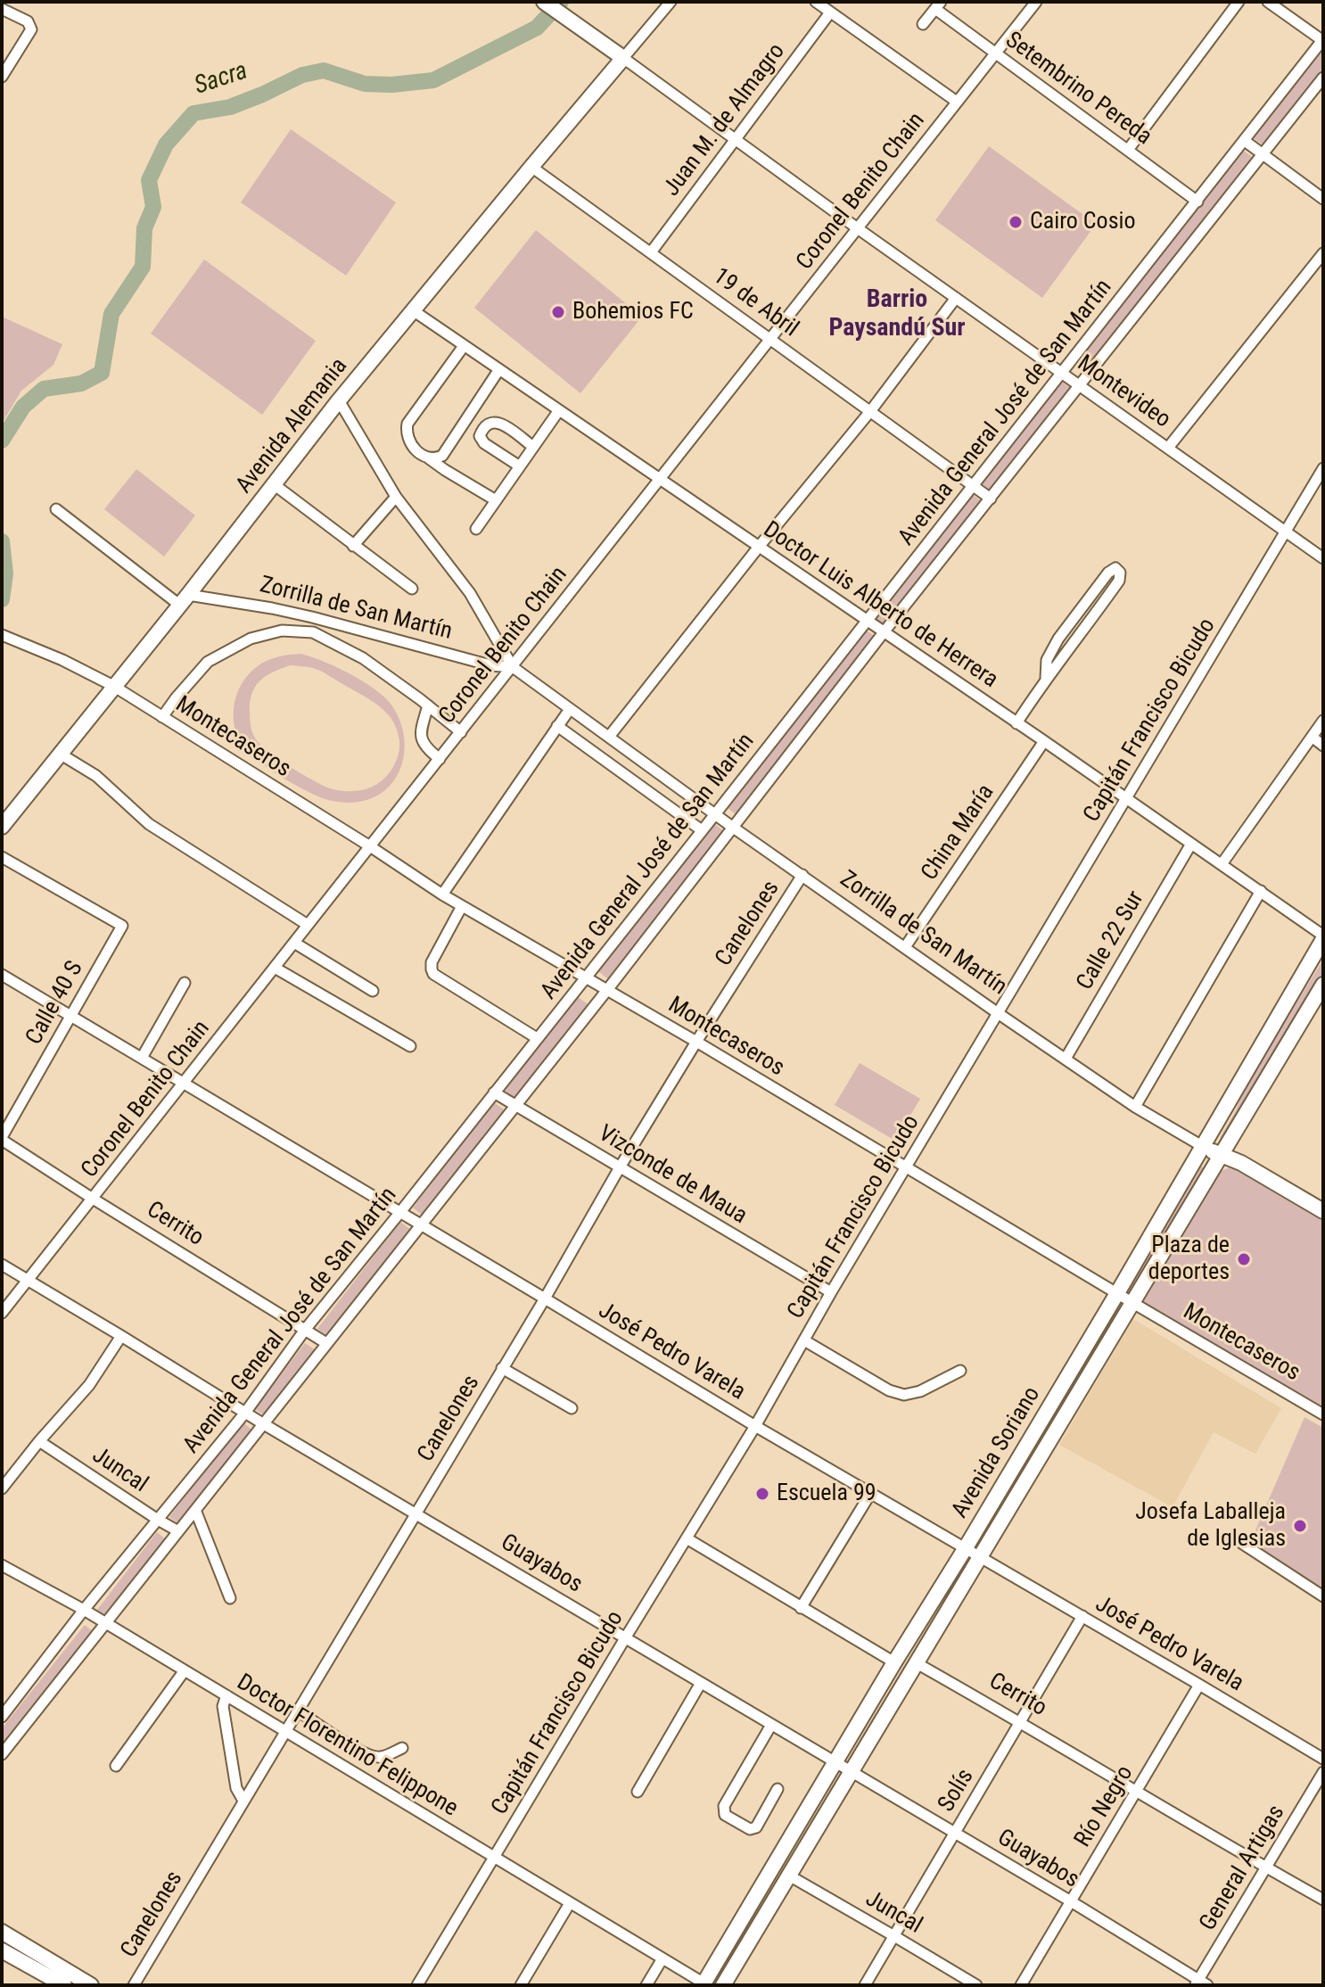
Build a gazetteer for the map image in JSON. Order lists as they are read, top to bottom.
{
  "streets": {
    "street": [
      "Setembrino Pereda",
      "Juan M. de Almagro",
      "Coronel Benito Chain",
      "19 de Abril",
      "Montevideo",
      "Avenida General José de San Martín",
      "Avenida Alemania",
      "Doctor Luis Alberto de Herrera",
      "Zorrilla de San Martín",
      "Capitán Francisco Bicudo",
      "Montecaseros",
      "China María",
      "Canelones",
      "Calle 22 Sur",
      "Calle 40 S",
      "Vizconde de Maua",
      "Cerrito",
      "José Pedro Varela",
      "Avenida Soriano",
      "Juncal",
      "Guayabos",
      "Doctor Florentino Felippone",
      "Solís",
      "Río Negro",
      "General Artigas"
    ]
  },
  "crossings": [
    ["Setembrino Pereda", "Coronel Benito Chain"],
    ["Setembrino Pereda", "Avenida General José de San Martín"],
    ["Juan M. de Almagro", "19 de Abril"],
    ["Juan M. de Almagro", "Montevideo"],
    ["Coronel Benito Chain", "19 de Abril"],
    ["Coronel Benito Chain", "Montevideo"],
    ["Coronel Benito Chain", "Doctor Luis Alberto de Herrera"],
    ["Coronel Benito Chain", "Zorrilla de San Martín"],
    ["Coronel Benito Chain", "Montecaseros"],
    ["Coronel Benito Chain", "Cerrito"],
    ["Coronel Benito Chain", "José Pedro Varela"],
    ["Coronel Benito Chain", "Guayabos"],
    ["19 de Abril", "Avenida General José de San Martín"],
    ["19 de Abril", "Avenida Alemania"],
    ["Montevideo", "Avenida General José de San Martín"],
    ["Montevideo", "Avenida Alemania"],
    ["Montevideo", "Capitán Francisco Bicudo"],
    ["Avenida General José de San Martín", "Doctor Luis Alberto de Herrera"],
    ["Avenida General José de San Martín", "Zorrilla de San Martín"],
    ["Avenida General José de San Martín", "Montecaseros"],
    ["Avenida General José de San Martín", "Vizconde de Maua"],
    ["Avenida General José de San Martín", "Cerrito"],
    ["Avenida General José de San Martín", "José Pedro Varela"],
    ["Avenida General José de San Martín", "Juncal"],
    ["Avenida General José de San Martín", "Guayabos"],
    ["Avenida General José de San Martín", "Doctor Florentino Felippone"],
    ["Avenida Alemania", "Doctor Luis Alberto de Herrera"],
    ["Avenida Alemania", "Zorrilla de San Martín"],
    ["Avenida Alemania", "Montecaseros"],
    ["Doctor Luis Alberto de Herrera", "Capitán Francisco Bicudo"],
    ["Doctor Luis Alberto de Herrera", "China María"],
    ["Doctor Luis Alberto de Herrera", "Calle 22 Sur"],
    ["Doctor Luis Alberto de Herrera", "Avenida Soriano"],
    ["Zorrilla de San Martín", "Capitán Francisco Bicudo"],
    ["Zorrilla de San Martín", "China María"],
    ["Zorrilla de San Martín", "Canelones"],
    ["Zorrilla de San Martín", "Calle 22 Sur"],
    ["Zorrilla de San Martín", "Avenida Soriano"],
    ["Capitán Francisco Bicudo", "Montecaseros"],
    ["Capitán Francisco Bicudo", "Vizconde de Maua"],
    ["Capitán Francisco Bicudo", "Cerrito"],
    ["Capitán Francisco Bicudo", "José Pedro Varela"],
    ["Capitán Francisco Bicudo", "Guayabos"],
    ["Capitán Francisco Bicudo", "Doctor Florentino Felippone"],
    ["Montecaseros", "Canelones"],
    ["Montecaseros", "Avenida Soriano"],
    ["Canelones", "Vizconde de Maua"],
    ["Canelones", "José Pedro Varela"],
    ["Canelones", "Guayabos"],
    ["Canelones", "Doctor Florentino Felippone"],
    ["Calle 40 S", "Cerrito"],
    ["Calle 40 S", "José Pedro Varela"],
    ["Cerrito", "Avenida Soriano"],
    ["Cerrito", "Solís"],
    ["Cerrito", "Río Negro"],
    ["Cerrito", "General Artigas"],
    ["José Pedro Varela", "Avenida Soriano"],
    ["José Pedro Varela", "Solís"],
    ["José Pedro Varela", "Río Negro"],
    ["Avenida Soriano", "Juncal"],
    ["Avenida Soriano", "Guayabos"],
    ["Avenida Soriano", "Doctor Florentino Felippone"],
    ["Juncal", "Solís"],
    ["Guayabos", "Solís"],
    ["Guayabos", "Río Negro"],
    ["Guayabos", "General Artigas"]
  ],
  "districts": ["Barrio Paysandú Sur"],
  "water": ["Sacra"],
  "places": [
    "Cairo Cosio",
    "Bohemios FC",
    "Plaza de deportes",
    "Escuela 99",
    "Josefa Laballeja de Iglesias"
  ]
}
